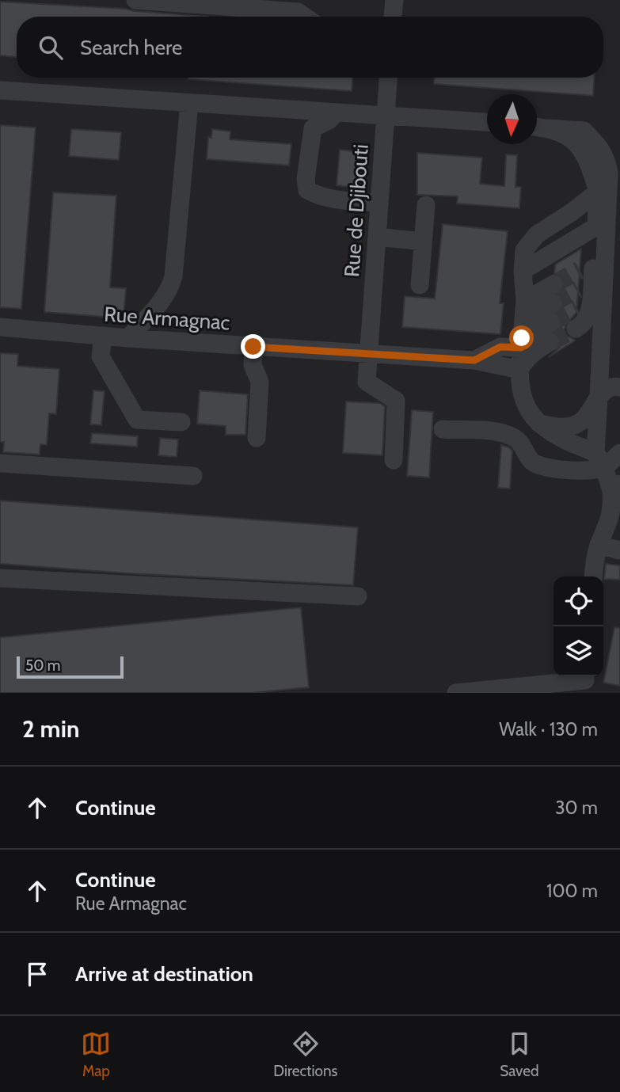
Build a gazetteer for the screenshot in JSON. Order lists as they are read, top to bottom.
{
  "streets": {
    "street": ["Rue de Djibouti", "Rue Armagnac"]
  },
  "crossings": [
    ["Rue de Djibouti", "Rue Armagnac"]
  ],
  "scale_bar": "50 m",
  "north": "bottom",
  "page": {
    "search": "Search here",
    "scale": "50 m",
    "heading": ["2 min", "Walk · 130 m"],
    "list": [
      ["Continue", "30 m"],
      ["Continue", "Rue Armagnac", "100 m"],
      "Arrive at destination"
    ],
    "nav": ["Map", "Directions", "Saved"]
  }
}
